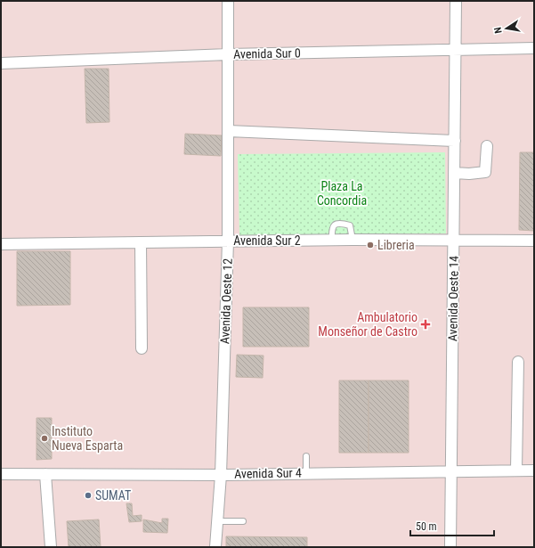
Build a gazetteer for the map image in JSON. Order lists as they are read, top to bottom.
{
  "streets": {
    "street": [
      "Avenida Sur 0",
      "Avenida Sur 2",
      "Avenida Oeste 14",
      "Avenida Oeste 12",
      "Avenida Sur 4"
    ]
  },
  "crossings": [
    ["Avenida Sur 0", "Avenida Oeste 14"],
    ["Avenida Sur 0", "Avenida Oeste 12"],
    ["Avenida Sur 2", "Avenida Oeste 14"],
    ["Avenida Sur 2", "Avenida Oeste 12"],
    ["Avenida Oeste 14", "Avenida Sur 4"],
    ["Avenida Oeste 12", "Avenida Sur 4"]
  ],
  "parks": ["Plaza La Concordia"],
  "places": {
    "other": ["Libreria", "Instituto Nueva Esparta", "SUMAT"],
    "health": ["Ambulatorio Monseñor de Castro"]
  },
  "scale_bar": "50 m",
  "north": "left"
}
